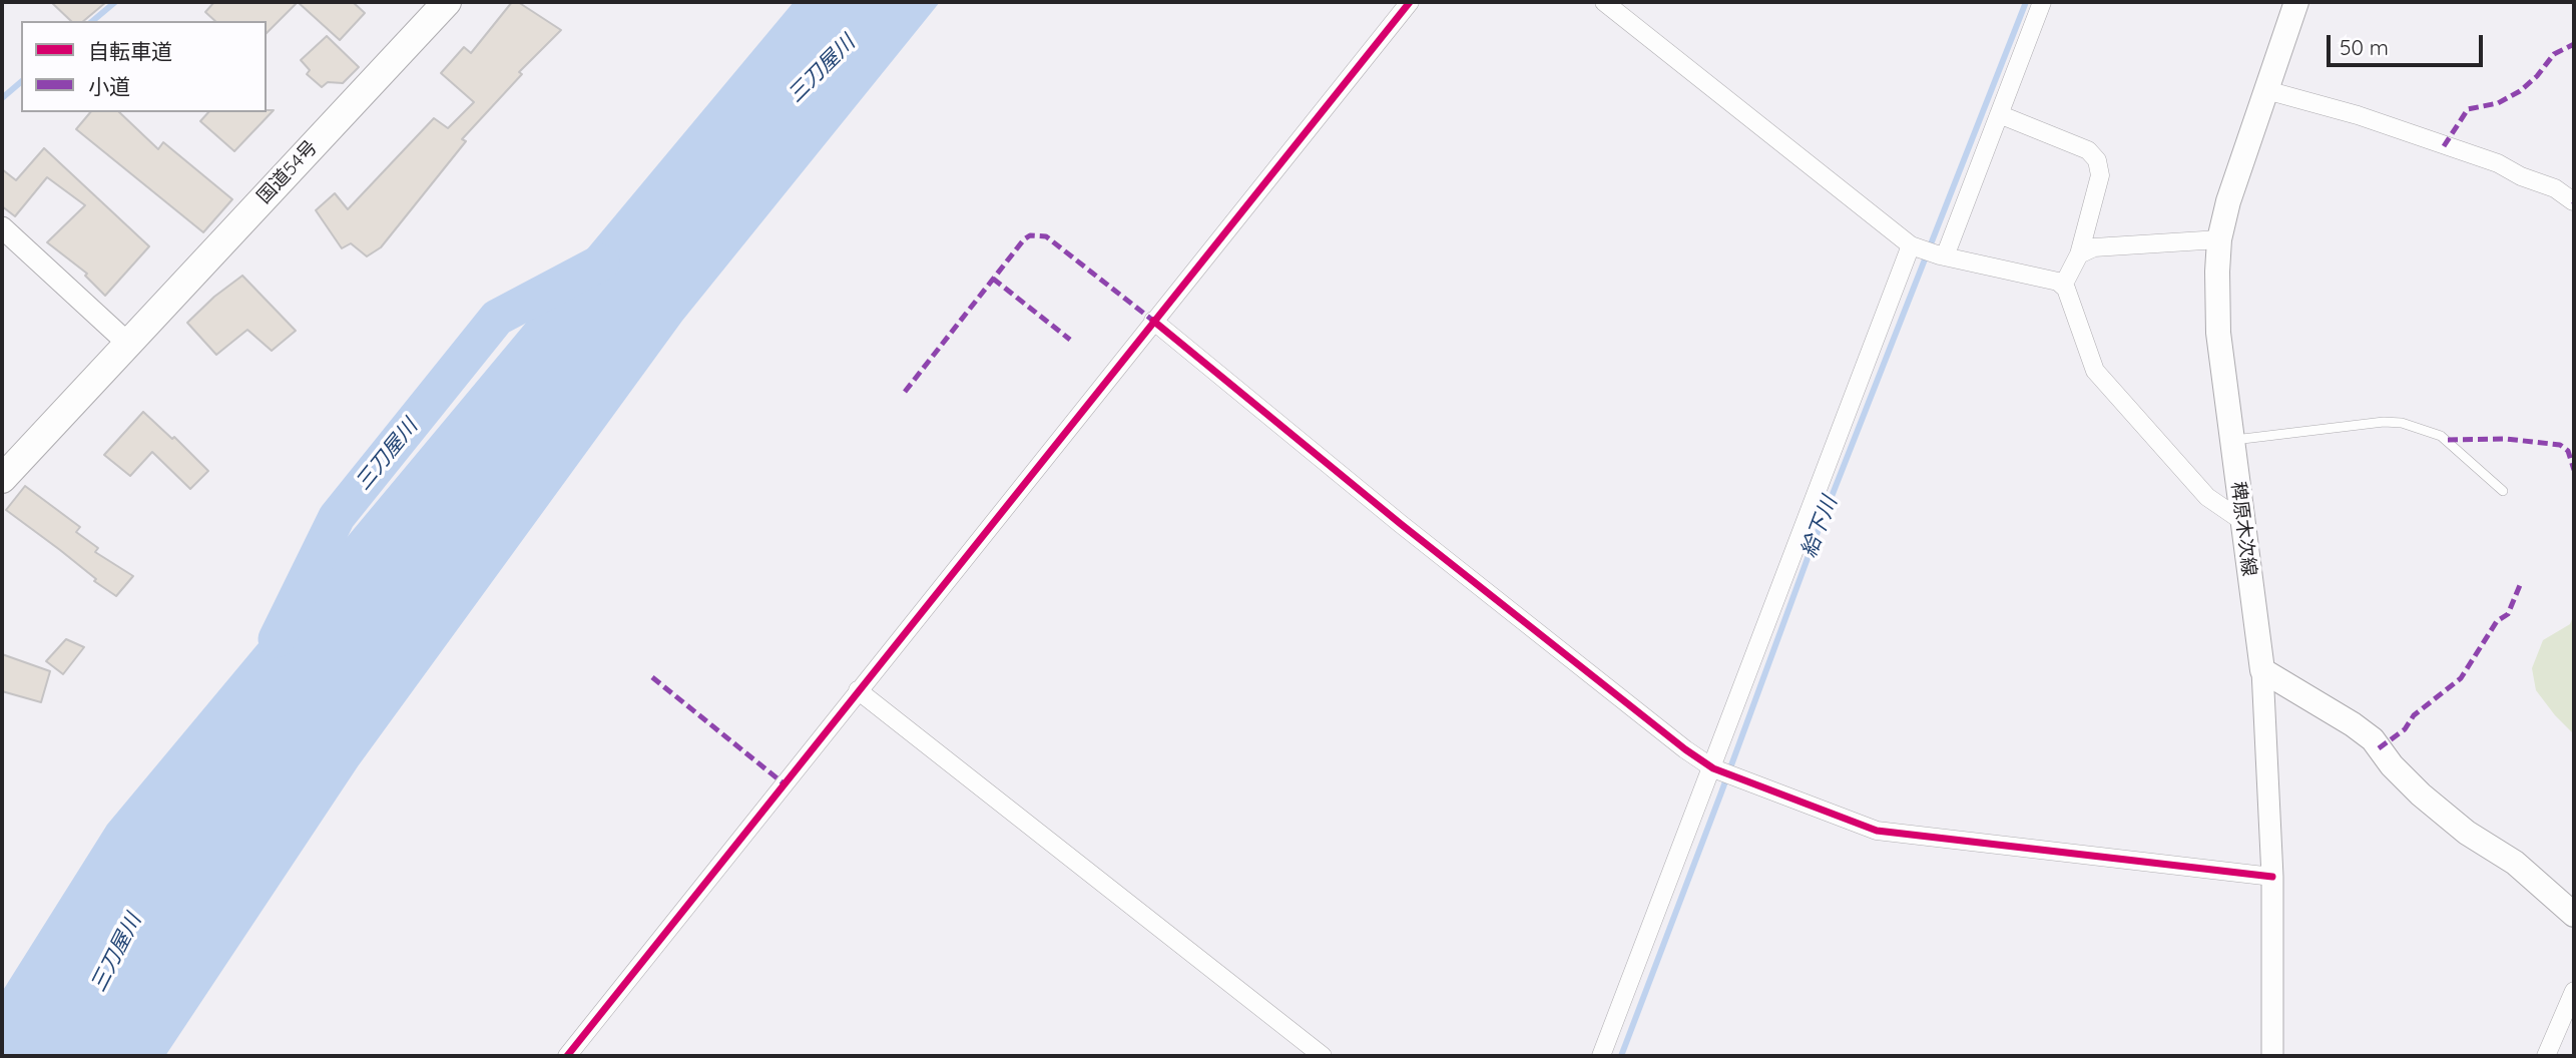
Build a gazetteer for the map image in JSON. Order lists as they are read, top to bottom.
{
  "streets": {
    "highway": ["国道54号"],
    "main road": ["稗原木次線"]
  },
  "water": ["三刀屋川", "給下川"],
  "legend": ["自転車道", "小道"],
  "scale_bar": "50 m"
}
